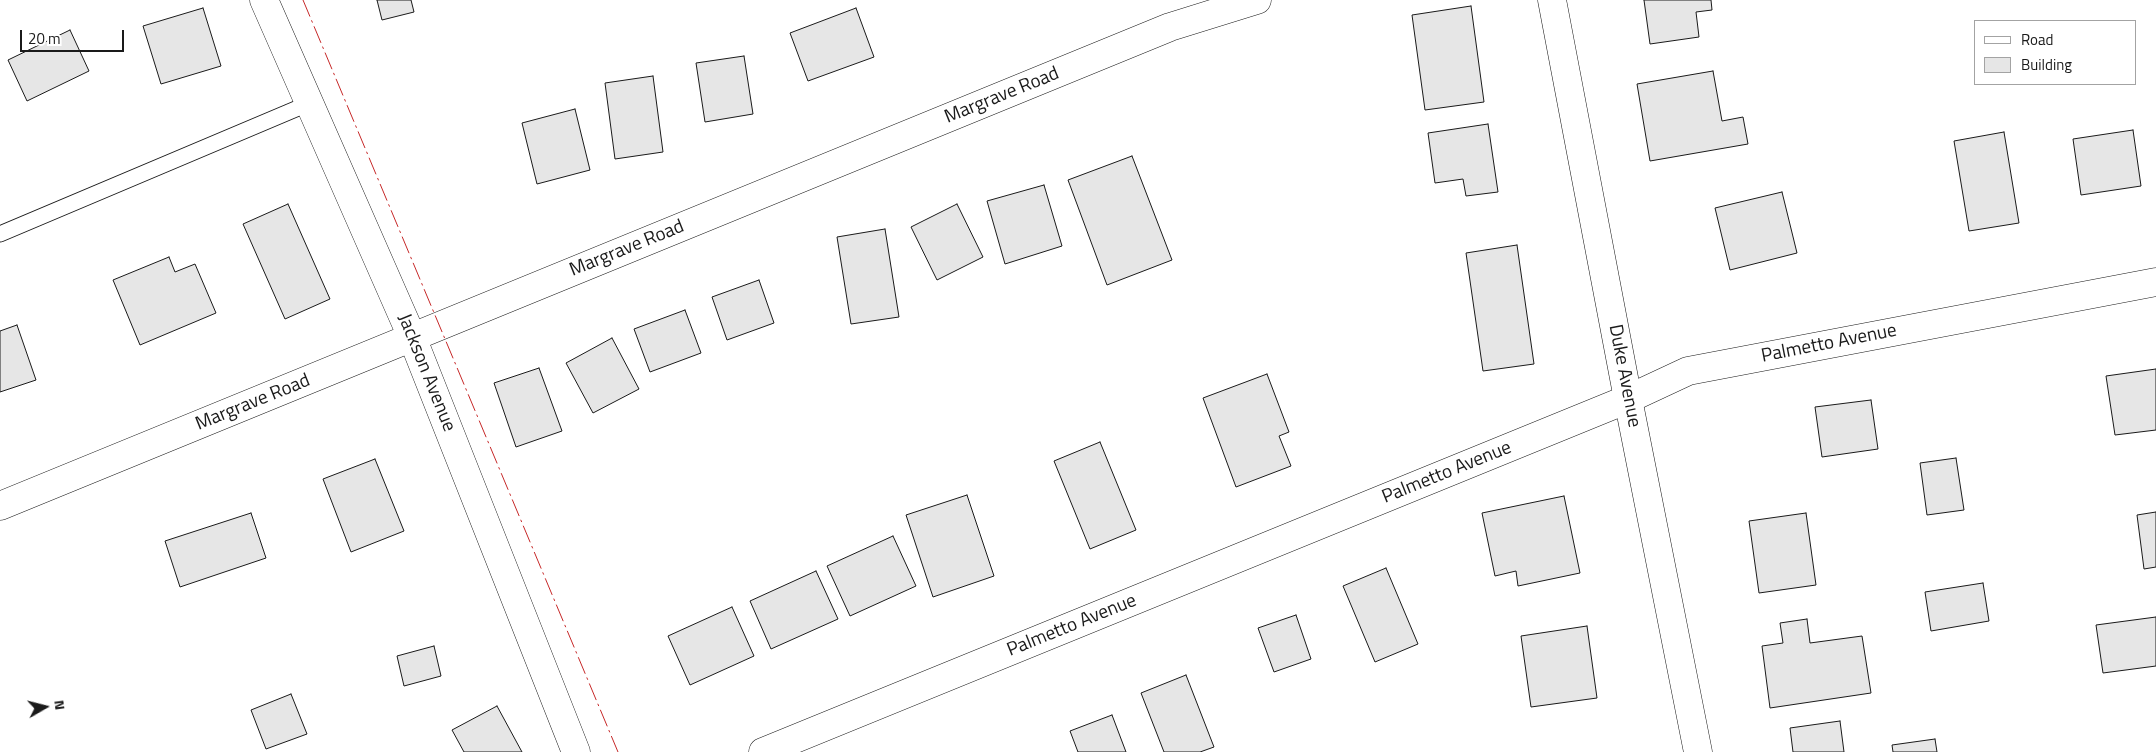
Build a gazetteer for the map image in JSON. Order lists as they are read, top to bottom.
{
  "streets": {
    "street": [
      "Margrave Road",
      "Palmetto Avenue",
      "Jackson Avenue",
      "Duke Avenue"
    ]
  },
  "crossings": [
    ["Margrave Road", "Jackson Avenue"],
    ["Palmetto Avenue", "Duke Avenue"]
  ],
  "legend": ["Road", "Building"],
  "scale_bar": "20 m",
  "north": "right"
}
